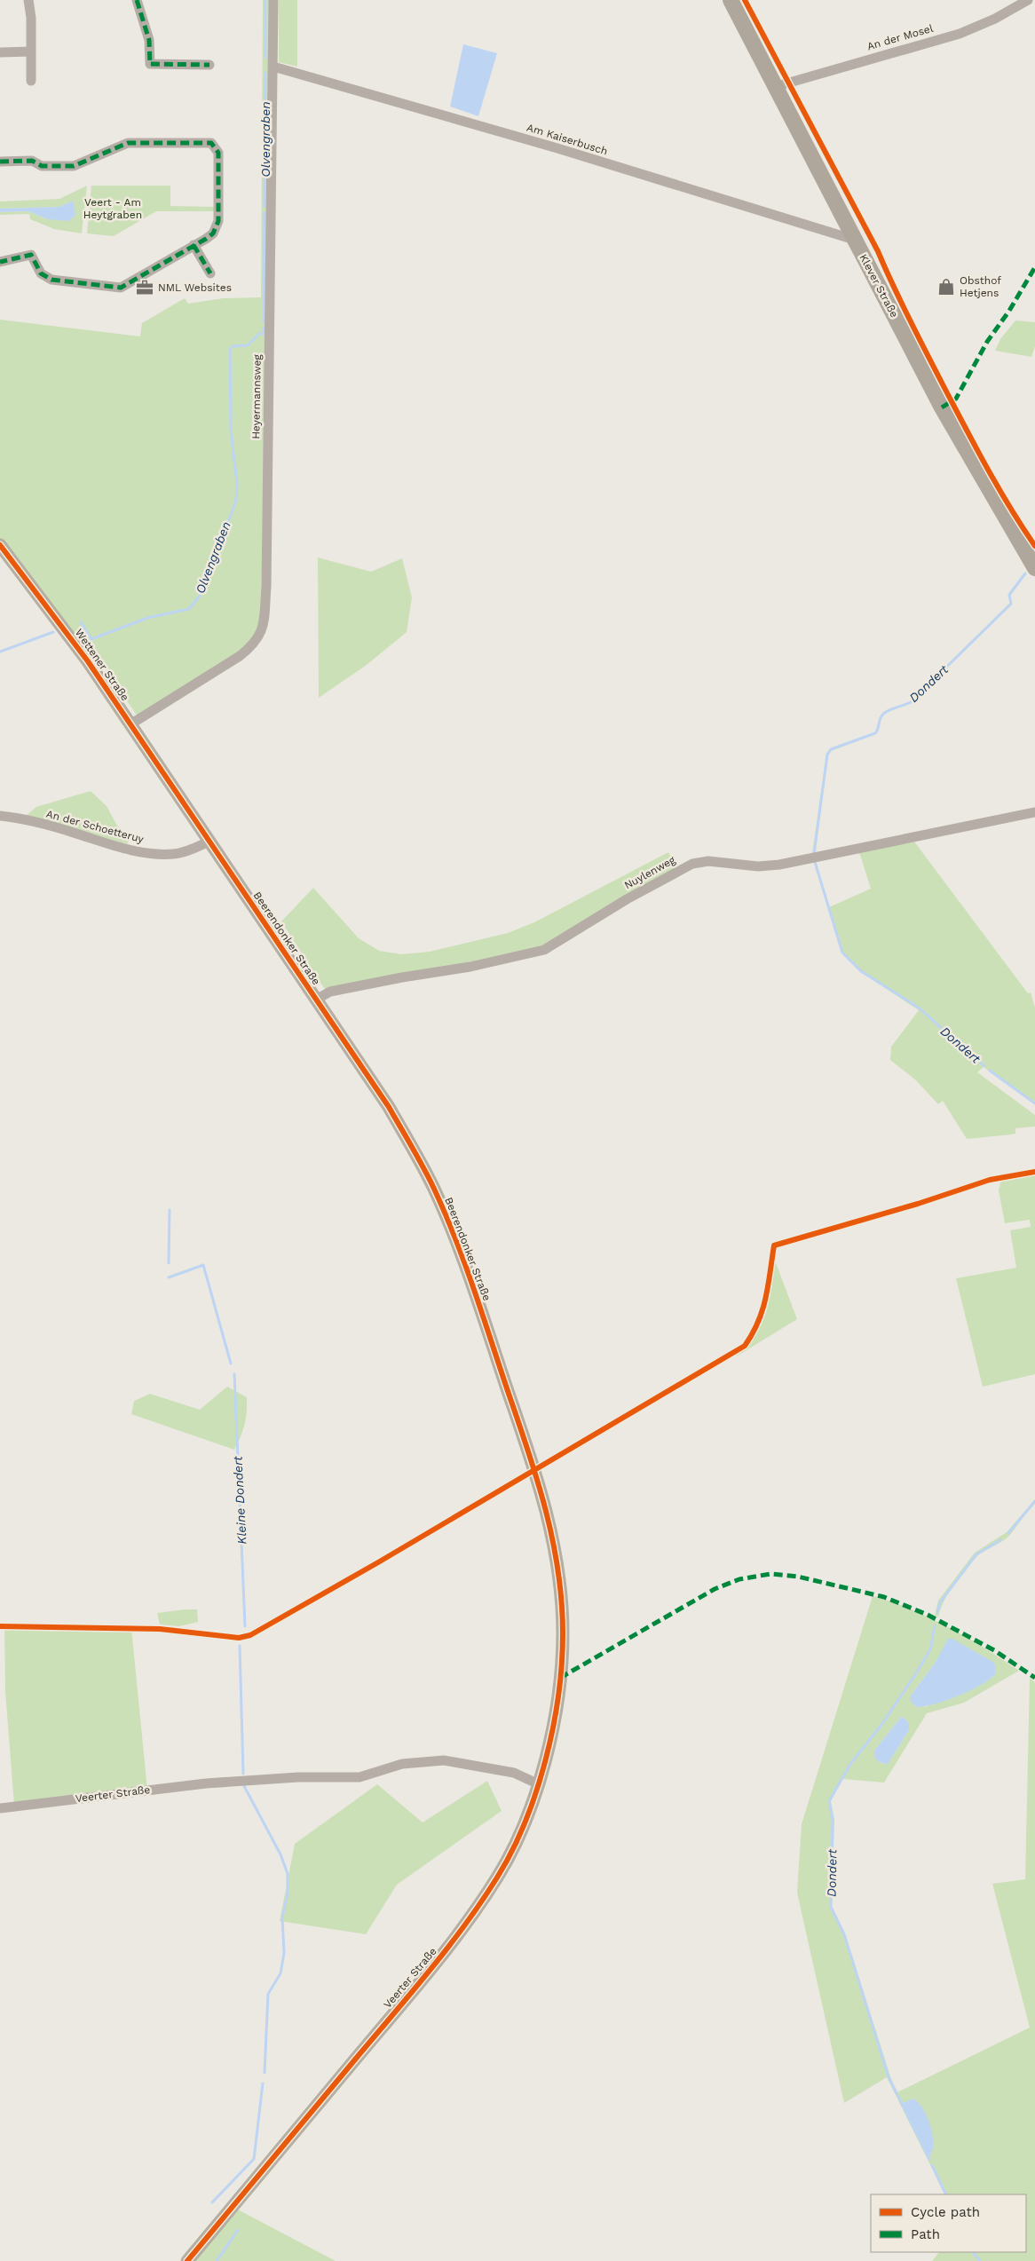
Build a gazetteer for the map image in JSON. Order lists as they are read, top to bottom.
{
  "streets": {
    "main road": ["Klever Straße"],
    "street": [
      "An der Mosel",
      "Am Kaiserbusch",
      "Heyermannsweg",
      "Wettener Straße",
      "An der Schoetteruy",
      "Nuylenweg",
      "Beerendonker Straße",
      "Veerter Straße"
    ]
  },
  "crossings": [
    ["An der Mosel", "Klever Straße"],
    ["Am Kaiserbusch", "Klever Straße"],
    ["Am Kaiserbusch", "Heyermannsweg"],
    ["Heyermannsweg", "Wettener Straße"],
    ["Wettener Straße", "Beerendonker Straße"],
    ["An der Schoetteruy", "Beerendonker Straße"],
    ["Nuylenweg", "Beerendonker Straße"],
    ["Beerendonker Straße", "Veerter Straße"]
  ],
  "water": ["Olvengraben", "Dondert", "Kleine Dondert"],
  "parks": ["Veert - Am Heytgraben"],
  "places": {
    "shop": ["Obsthof Hetjens"],
    "office": ["NML Websites"]
  },
  "legend": ["Cycle path", "Path"]
}
